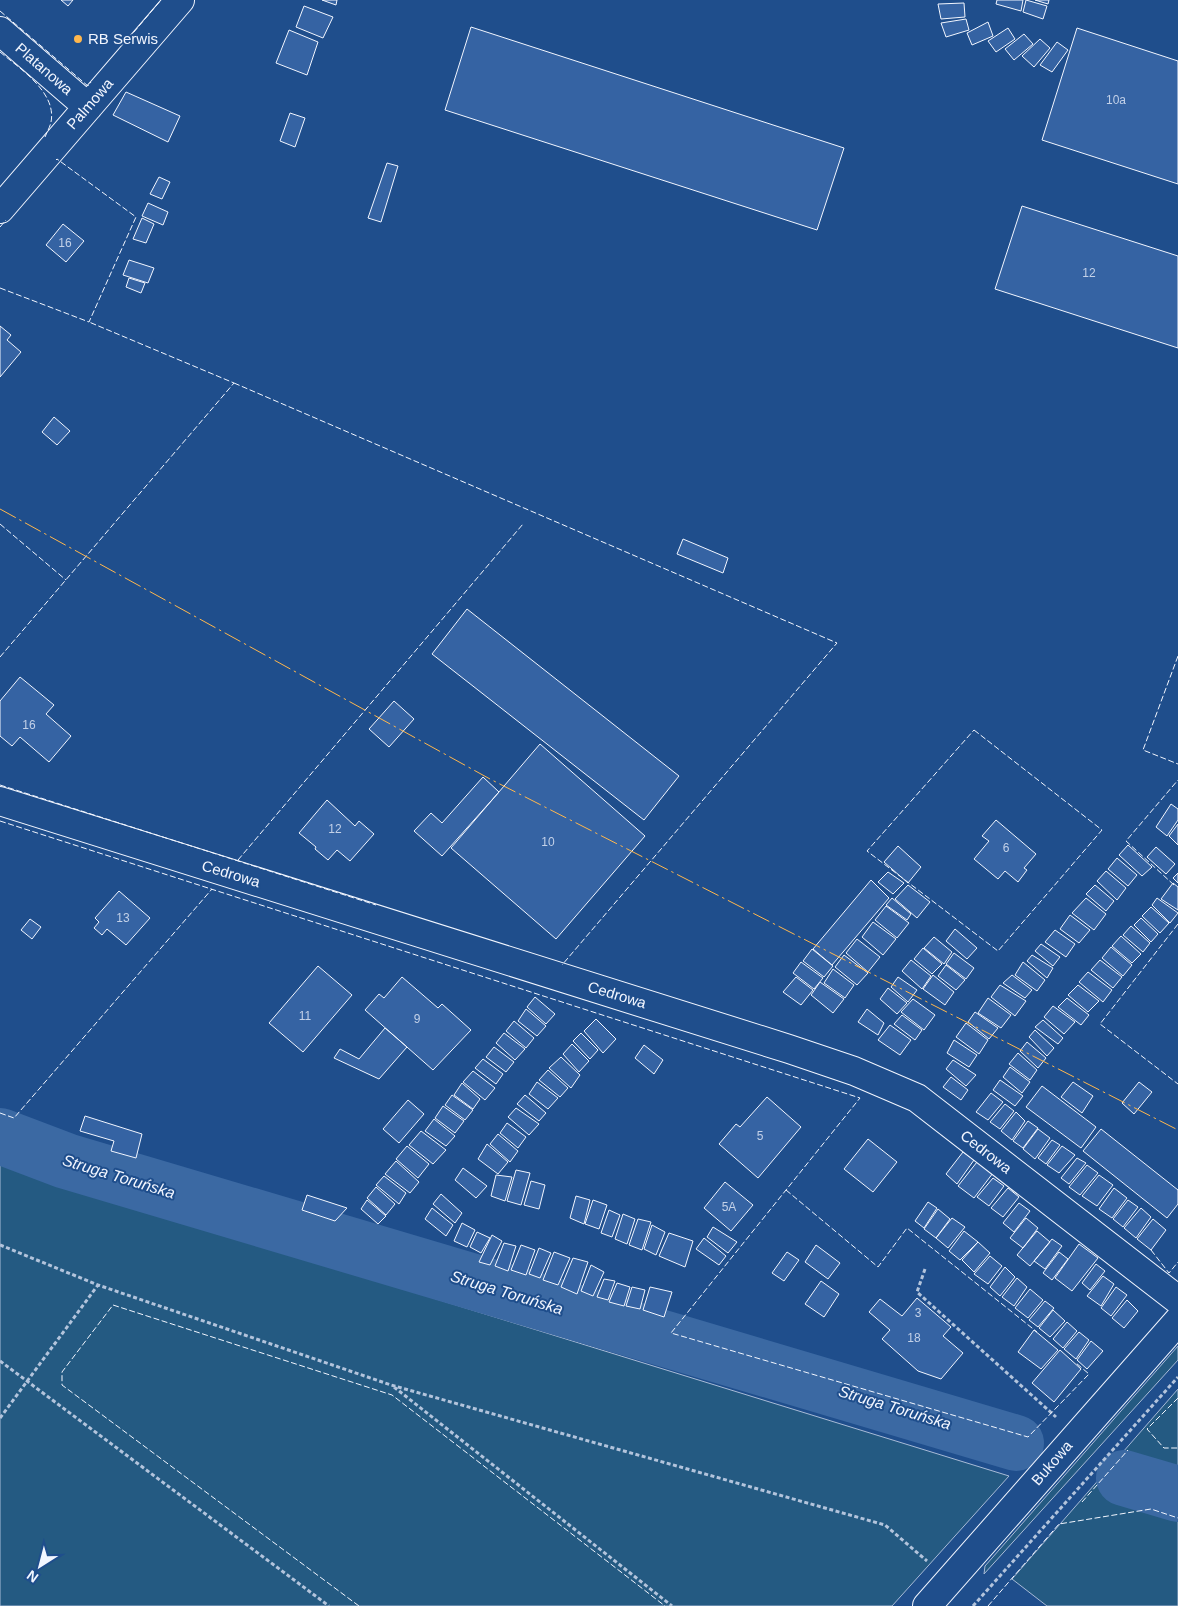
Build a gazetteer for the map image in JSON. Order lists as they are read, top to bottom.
{
  "streets": {
    "street": [
      "Platanowa",
      "Palmowa",
      "Cedrowa",
      "Bukowa"
    ]
  },
  "crossings": [
    ["Platanowa", "Palmowa"]
  ],
  "water": ["Struga Toruńska"],
  "places": ["RB Serwis"],
  "house_numbers": [
    "10a",
    "16",
    "12",
    "16",
    "12",
    "10",
    "6",
    "13",
    "11",
    "9",
    "5",
    "5A",
    "3",
    "18"
  ],
  "north": "bottom left"
}
